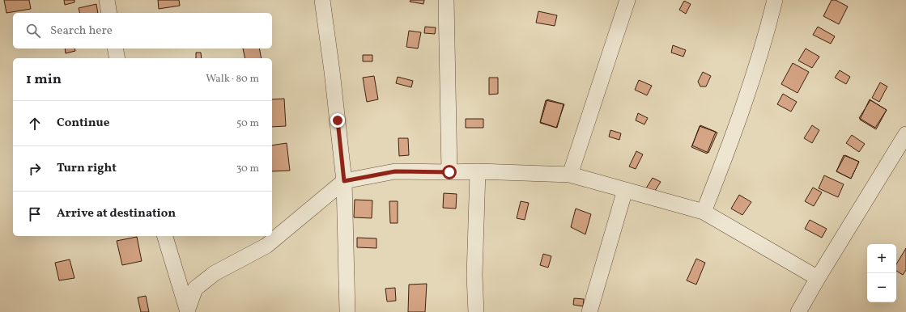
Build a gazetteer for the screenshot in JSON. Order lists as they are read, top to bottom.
{
  "page": {
    "search": "Search here",
    "heading": ["1 min", "Walk · 80 m"],
    "list": [
      ["Continue", "50 m"],
      ["Turn right", "30 m"],
      "Arrive at destination"
    ],
    "map_buttons": ["+", "−"]
  }
}
